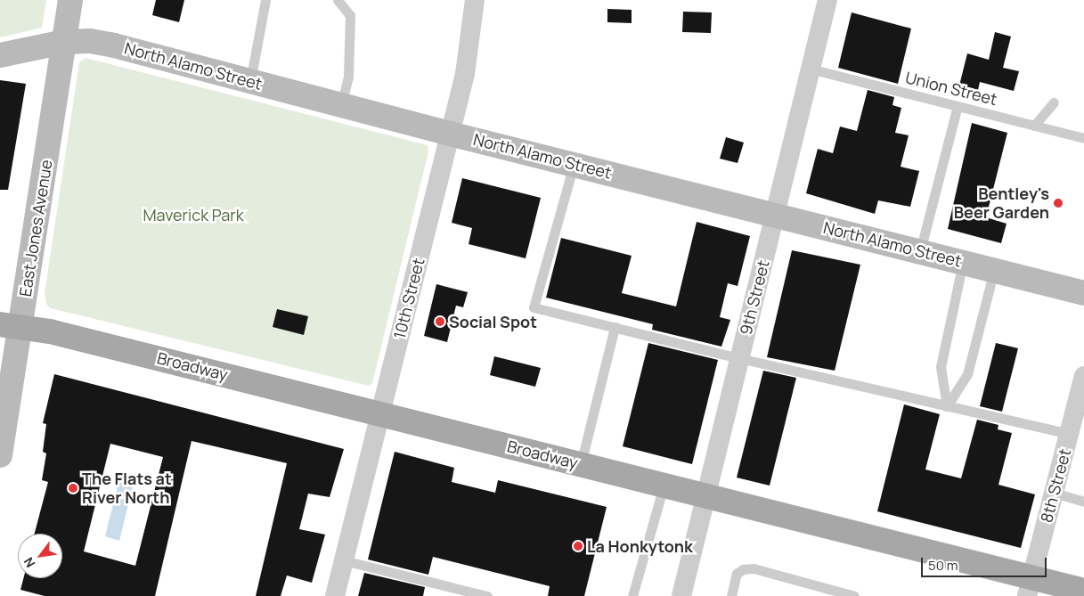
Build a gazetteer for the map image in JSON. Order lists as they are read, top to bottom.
{
  "streets": {
    "main road": ["Broadway"],
    "street": [
      "North Alamo Street",
      "East Jones Avenue",
      "9th Street",
      "10th Street",
      "8th Street"
    ],
    "lane": ["Union Street"]
  },
  "crossings": [
    ["North Alamo Street", "East Jones Avenue"],
    ["North Alamo Street", "9th Street"],
    ["North Alamo Street", "10th Street"],
    ["Union Street", "9th Street"],
    ["East Jones Avenue", "Broadway"],
    ["9th Street", "Broadway"],
    ["10th Street", "Broadway"],
    ["Broadway", "8th Street"]
  ],
  "parks": ["Maverick Park"],
  "places": [
    "Bentley's Beer Garden",
    "Social Spot",
    "The Flats at River North",
    "La Honkytonk"
  ],
  "scale_bar": "50 m",
  "north": "bottom left"
}
